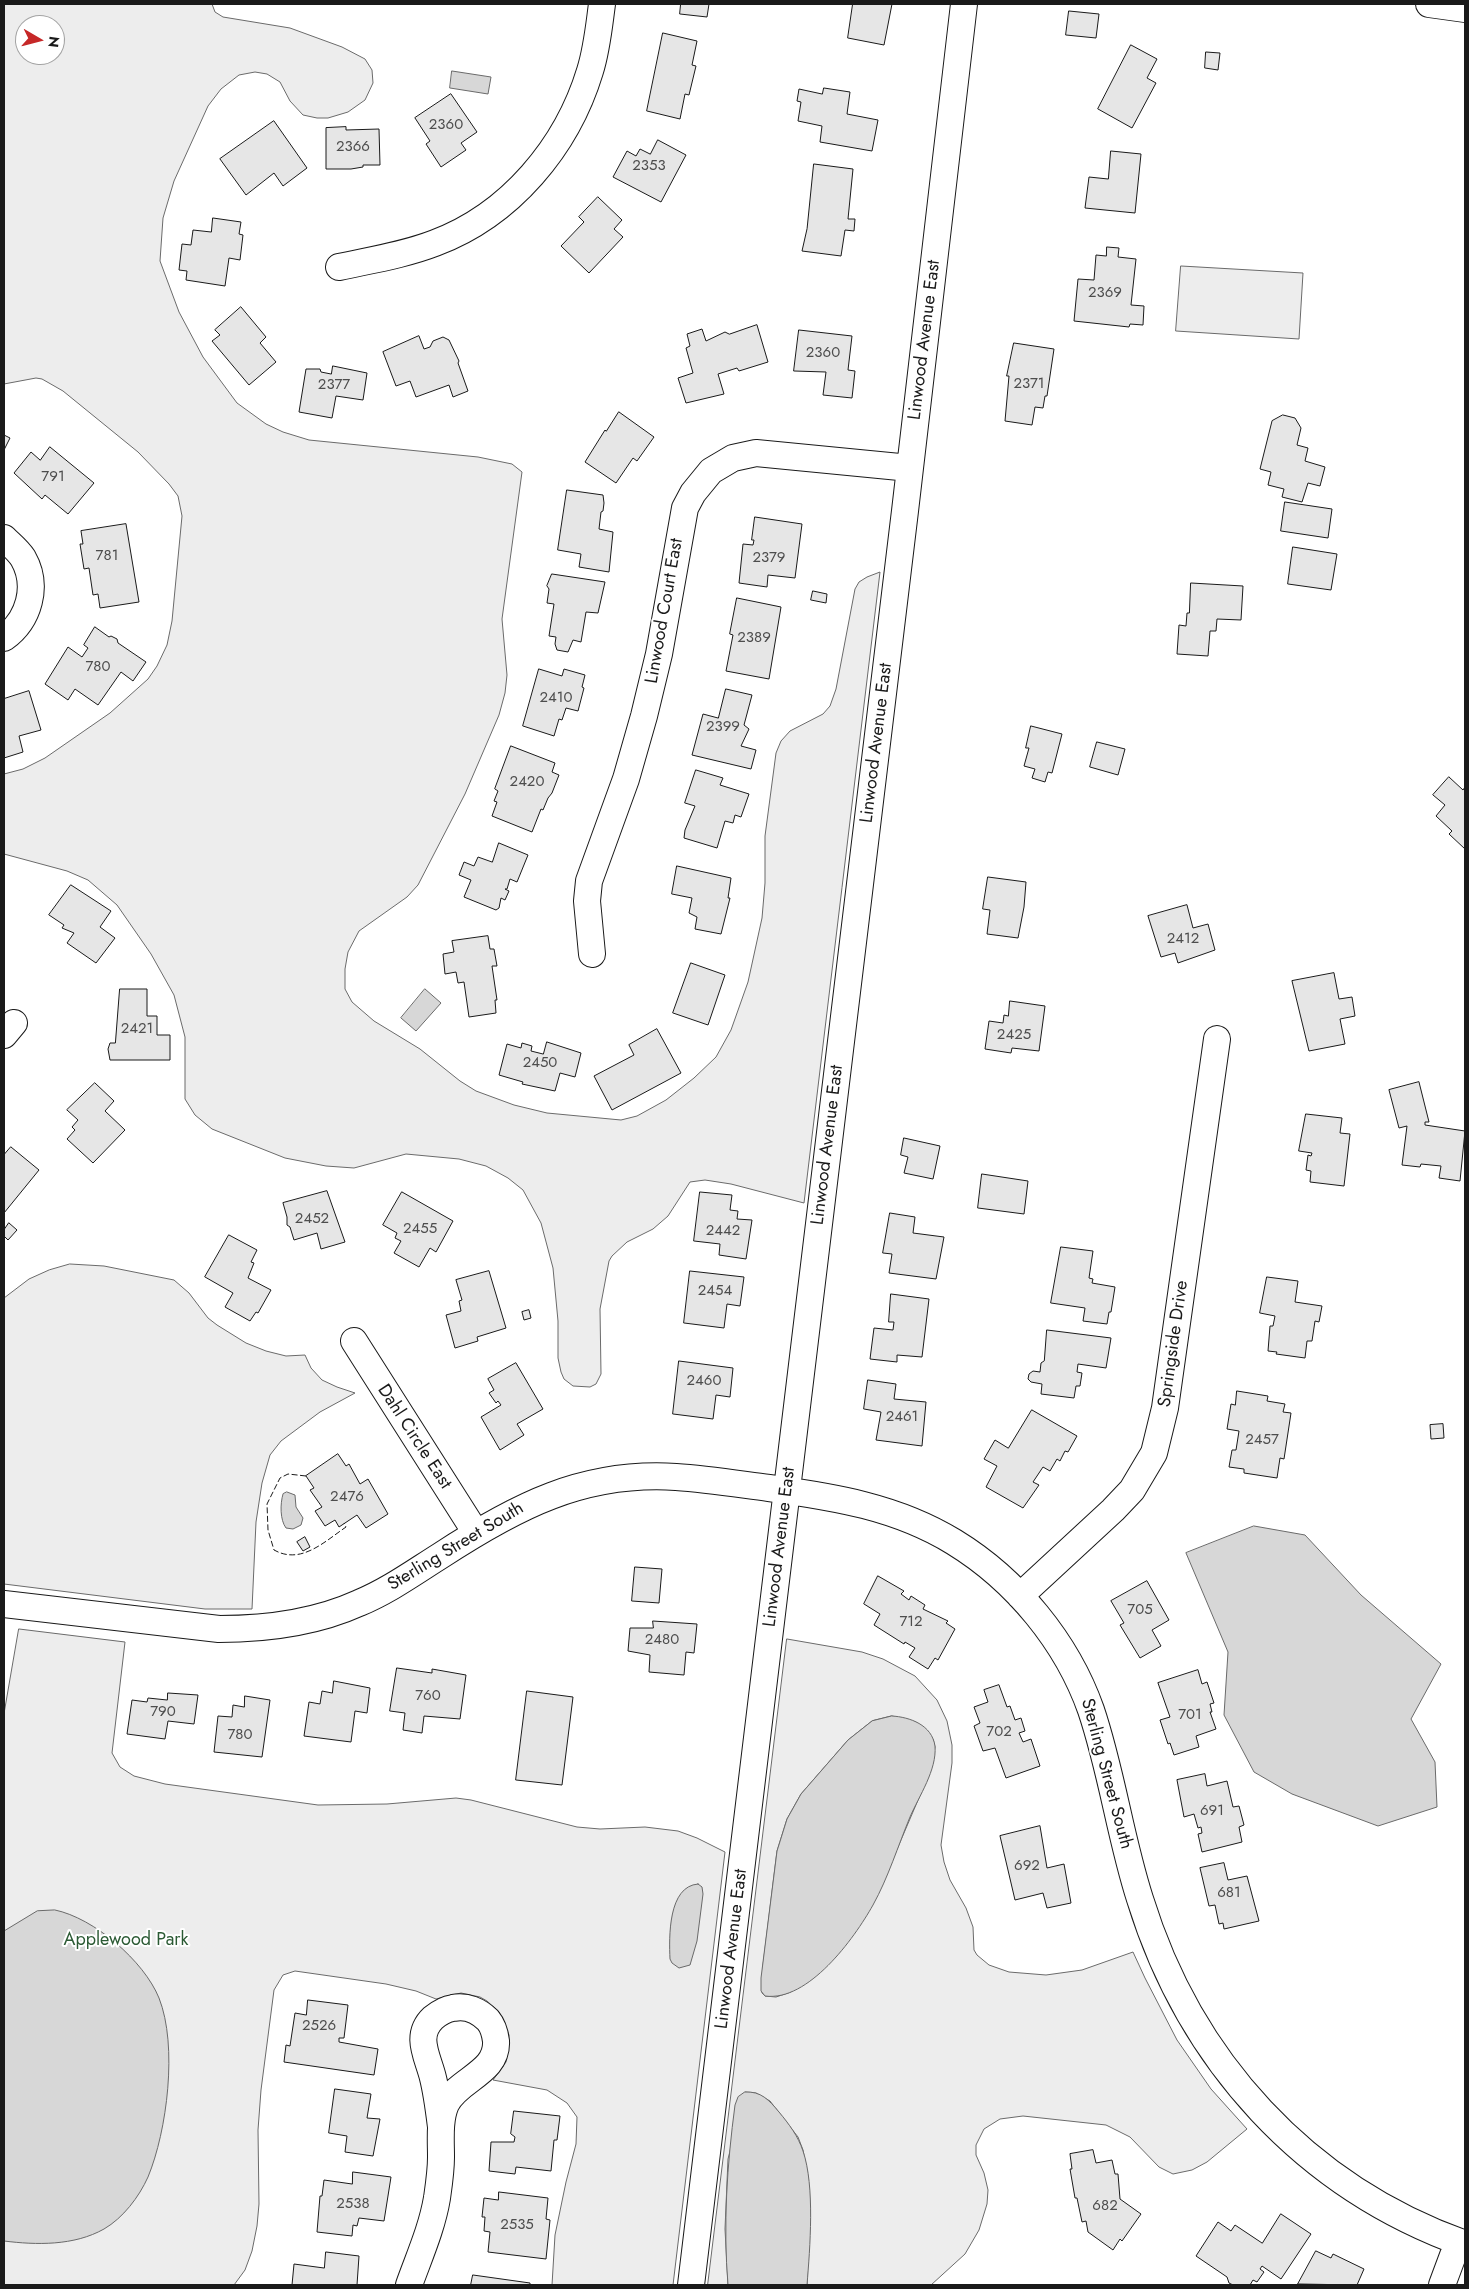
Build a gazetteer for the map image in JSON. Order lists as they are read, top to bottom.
{
  "streets": {
    "street": [
      "Linwood Avenue East",
      "Linwood Court East",
      "Springside Drive",
      "Dahl Circle East",
      "Sterling Street South"
    ]
  },
  "crossings": [
    ["Linwood Avenue East", "Linwood Court East"],
    ["Linwood Avenue East", "Sterling Street South"],
    ["Springside Drive", "Sterling Street South"],
    ["Dahl Circle East", "Sterling Street South"]
  ],
  "parks": ["Applewood Park"],
  "house_numbers": [
    "2360",
    "2366",
    "2353",
    "2369",
    "2360",
    "2371",
    "2377",
    "791",
    "781",
    "2379",
    "2389",
    "780",
    "2410",
    "2399",
    "2420",
    "2412",
    "2421",
    "2425",
    "2450",
    "2452",
    "2455",
    "2442",
    "2454",
    "2460",
    "2461",
    "2457",
    "2476",
    "705",
    "712",
    "2480",
    "760",
    "790",
    "701",
    "702",
    "780",
    "691",
    "692",
    "681",
    "2526",
    "2538",
    "682",
    "2535"
  ],
  "north": "right"
}
